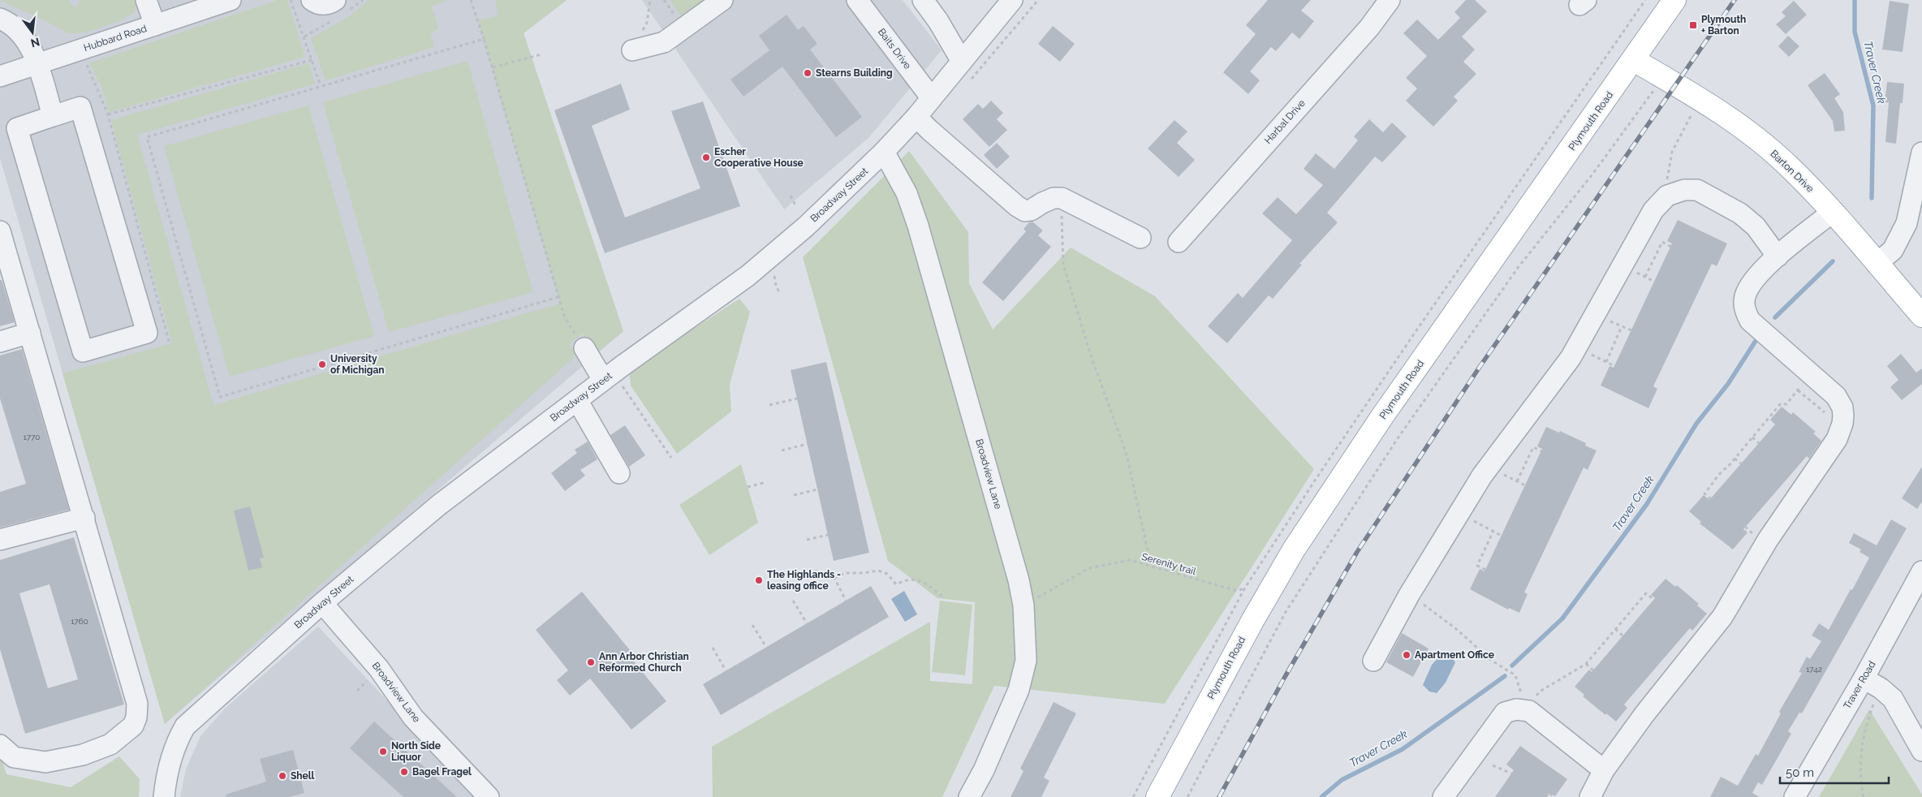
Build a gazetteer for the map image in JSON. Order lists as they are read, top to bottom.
{
  "streets": {
    "main road": ["Plymouth Road", "Barton Drive"],
    "street": [
      "Hubbard Road",
      "Baits Drive",
      "Harbal Drive",
      "Broadway Street",
      "Broadview Lane",
      "Traver Road"
    ],
    "path": ["Serenity trail"]
  },
  "crossings": [
    ["Baits Drive", "Broadway Street"],
    ["Plymouth Road", "Barton Drive"],
    ["Broadway Street", "Broadview Lane"],
    ["Broadview Lane", "Serenity trail"]
  ],
  "water": ["Traver Creek"],
  "places": {
    "transit": ["Plymouth + Barton"],
    "other": [
      "Stearns Building",
      "Escher Cooperative House",
      "University of Michigan",
      "The Highlands - leasing office",
      "Apartment Office",
      "Ann Arbor Christian Reformed Church",
      "North Side Liquor",
      "Bagel Fragel",
      "Shell"
    ]
  },
  "house_numbers": ["1770", "1760", "1742"],
  "scale_bar": "50 m",
  "north": "bottom"
}
